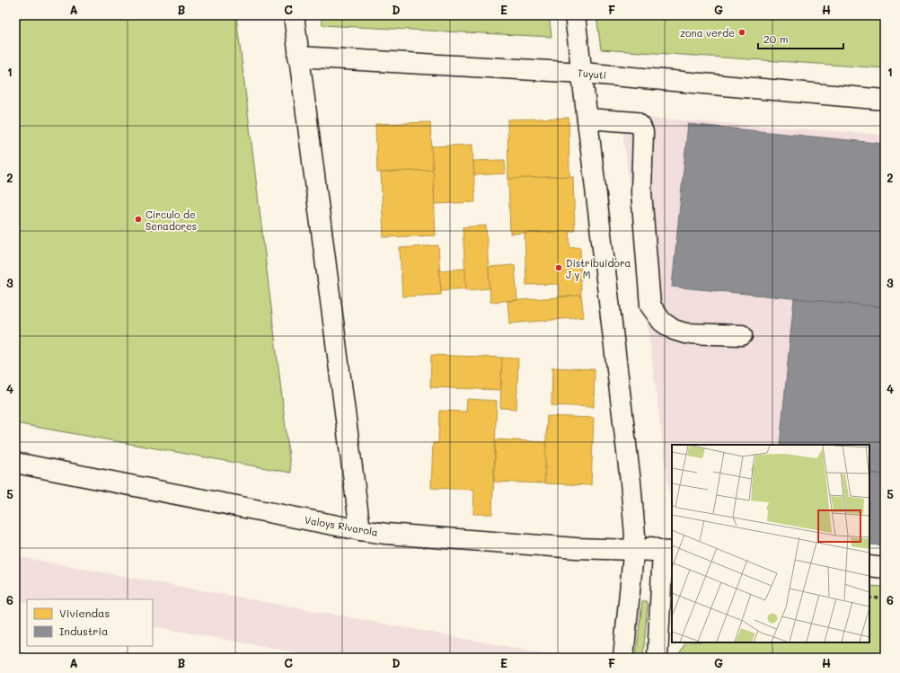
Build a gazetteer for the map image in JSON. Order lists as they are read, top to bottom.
{
  "streets": {
    "street": ["Tuyuti", "Valoys Rivarola"]
  },
  "places": ["zona verde", "Círculo de Senadores", "Distribuidora J y M"],
  "legend": ["Viviendas", "Industria"],
  "scale_bar": "20 m",
  "grid": {
    "columns": [
      "A",
      "B",
      "C",
      "D",
      "E",
      "F",
      "G",
      "H"
    ],
    "rows": [
      "1",
      "2",
      "3",
      "4",
      "5",
      "6"
    ]
  }
}
